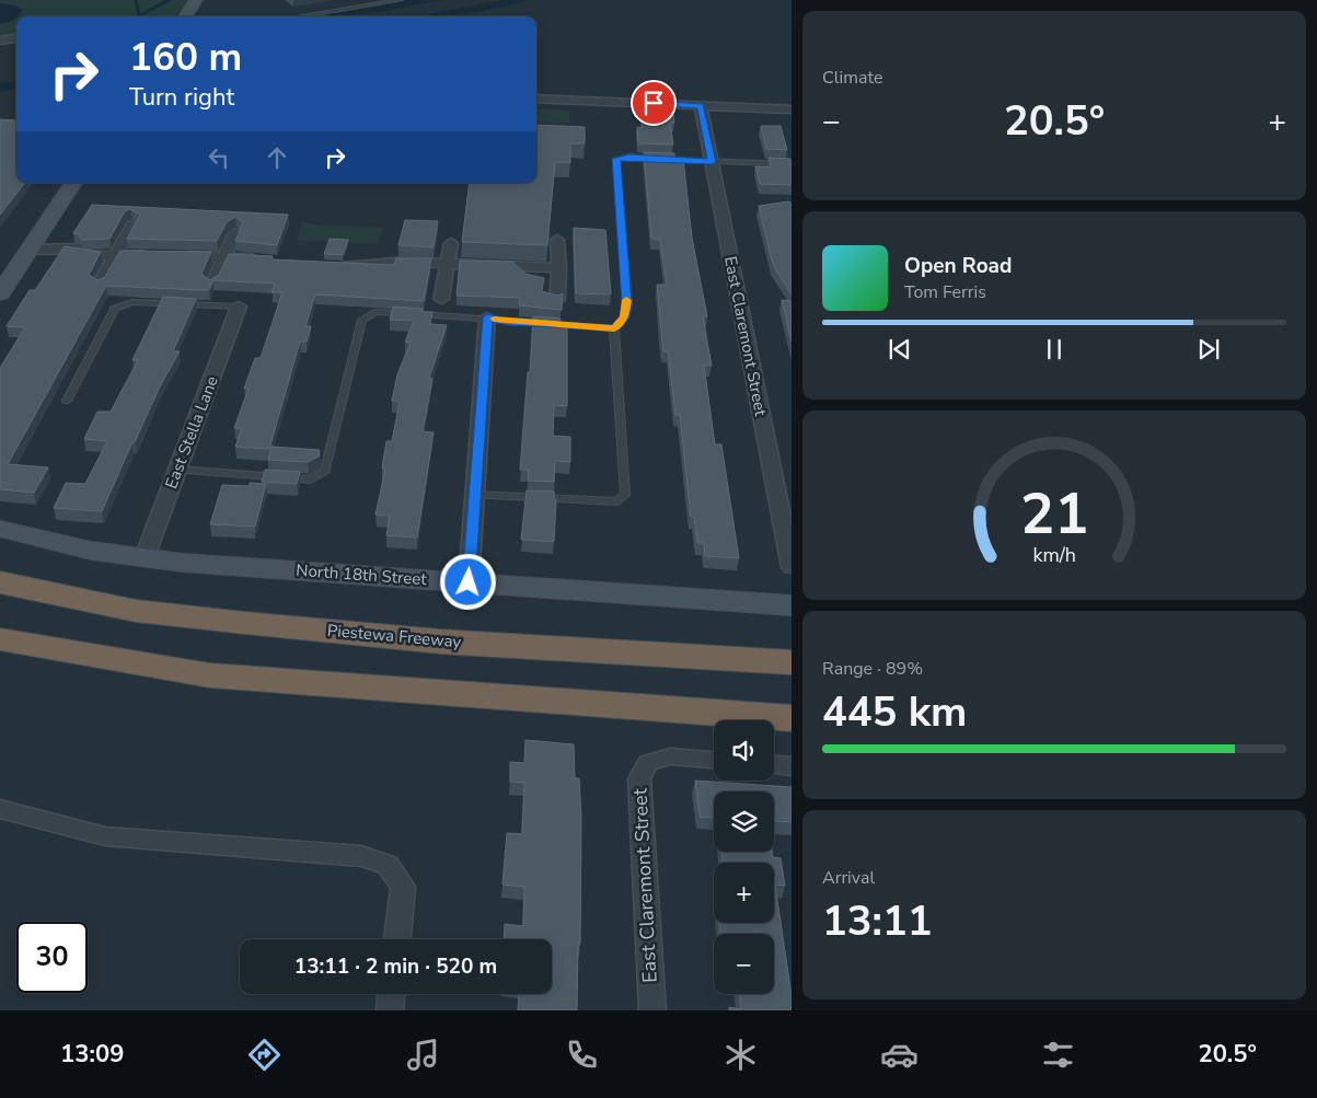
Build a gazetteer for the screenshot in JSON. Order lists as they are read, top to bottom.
{
  "streets": {
    "highway": ["Piestewa Freeway"],
    "street": ["East Claremont Street", "East Stella Lane", "North 18th Street"]
  },
  "crossings": [
    ["East Stella Lane", "North 18th Street"]
  ],
  "page": {
    "tile": [
      "Climate",
      ["Range · 89%", "445 km"],
      ["Arrival", "13:11"]
    ],
    "turn": ["160 m", "Turn right"],
    "heat": ["−", "20.5°", "+"],
    "song": ["Open Road", "Tom Ferris"],
    "map_buttons": ["+", "−"],
    "limit": "30",
    "trip": "13:11 · 2 min · 520 m",
    "tabs": ["13:09", "20.5°"],
    "gauge": ["21", "km/h"]
  }
}
